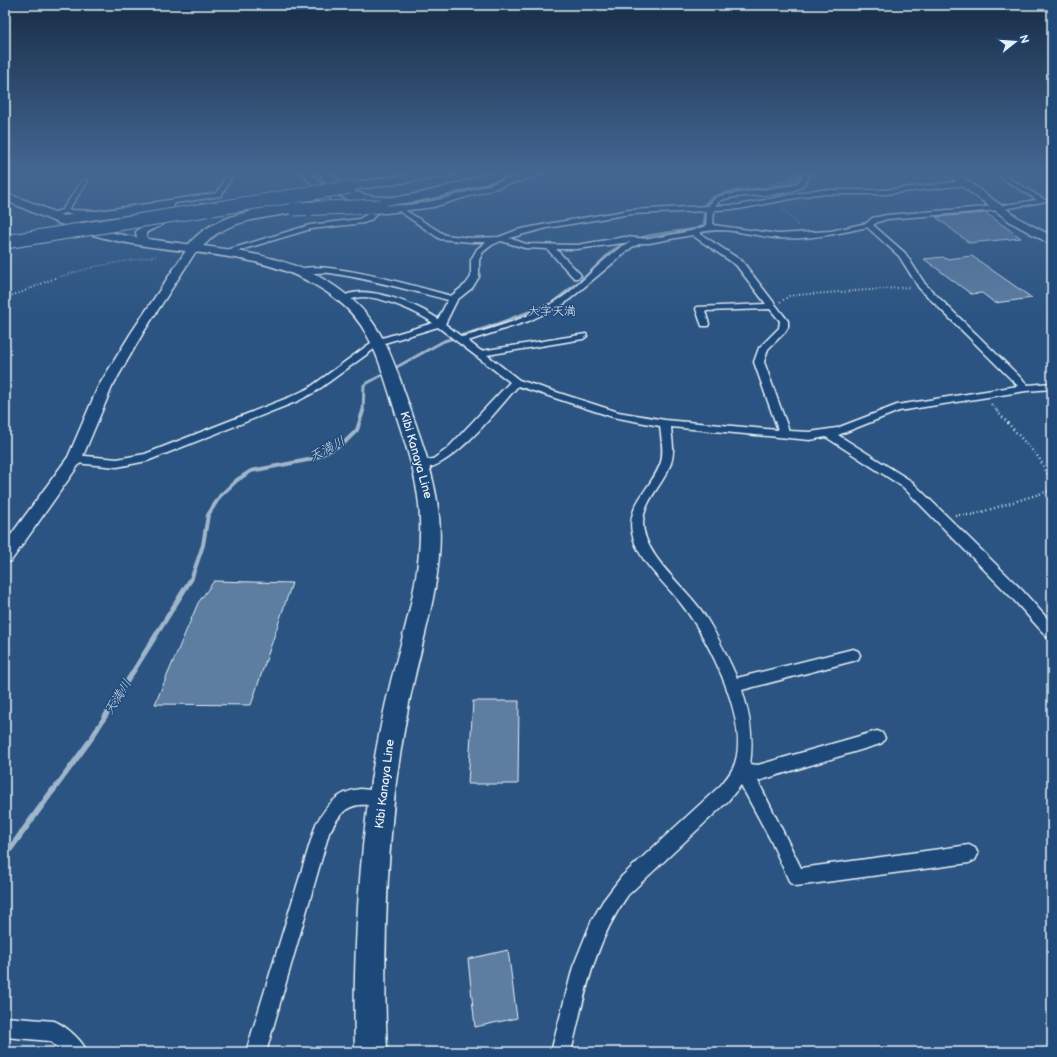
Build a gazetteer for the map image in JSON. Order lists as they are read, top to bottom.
{
  "streets": {
    "main road": ["Kibi Kanaya Line"]
  },
  "districts": ["大字天満"],
  "water": ["天満川"],
  "north": "right"
}
